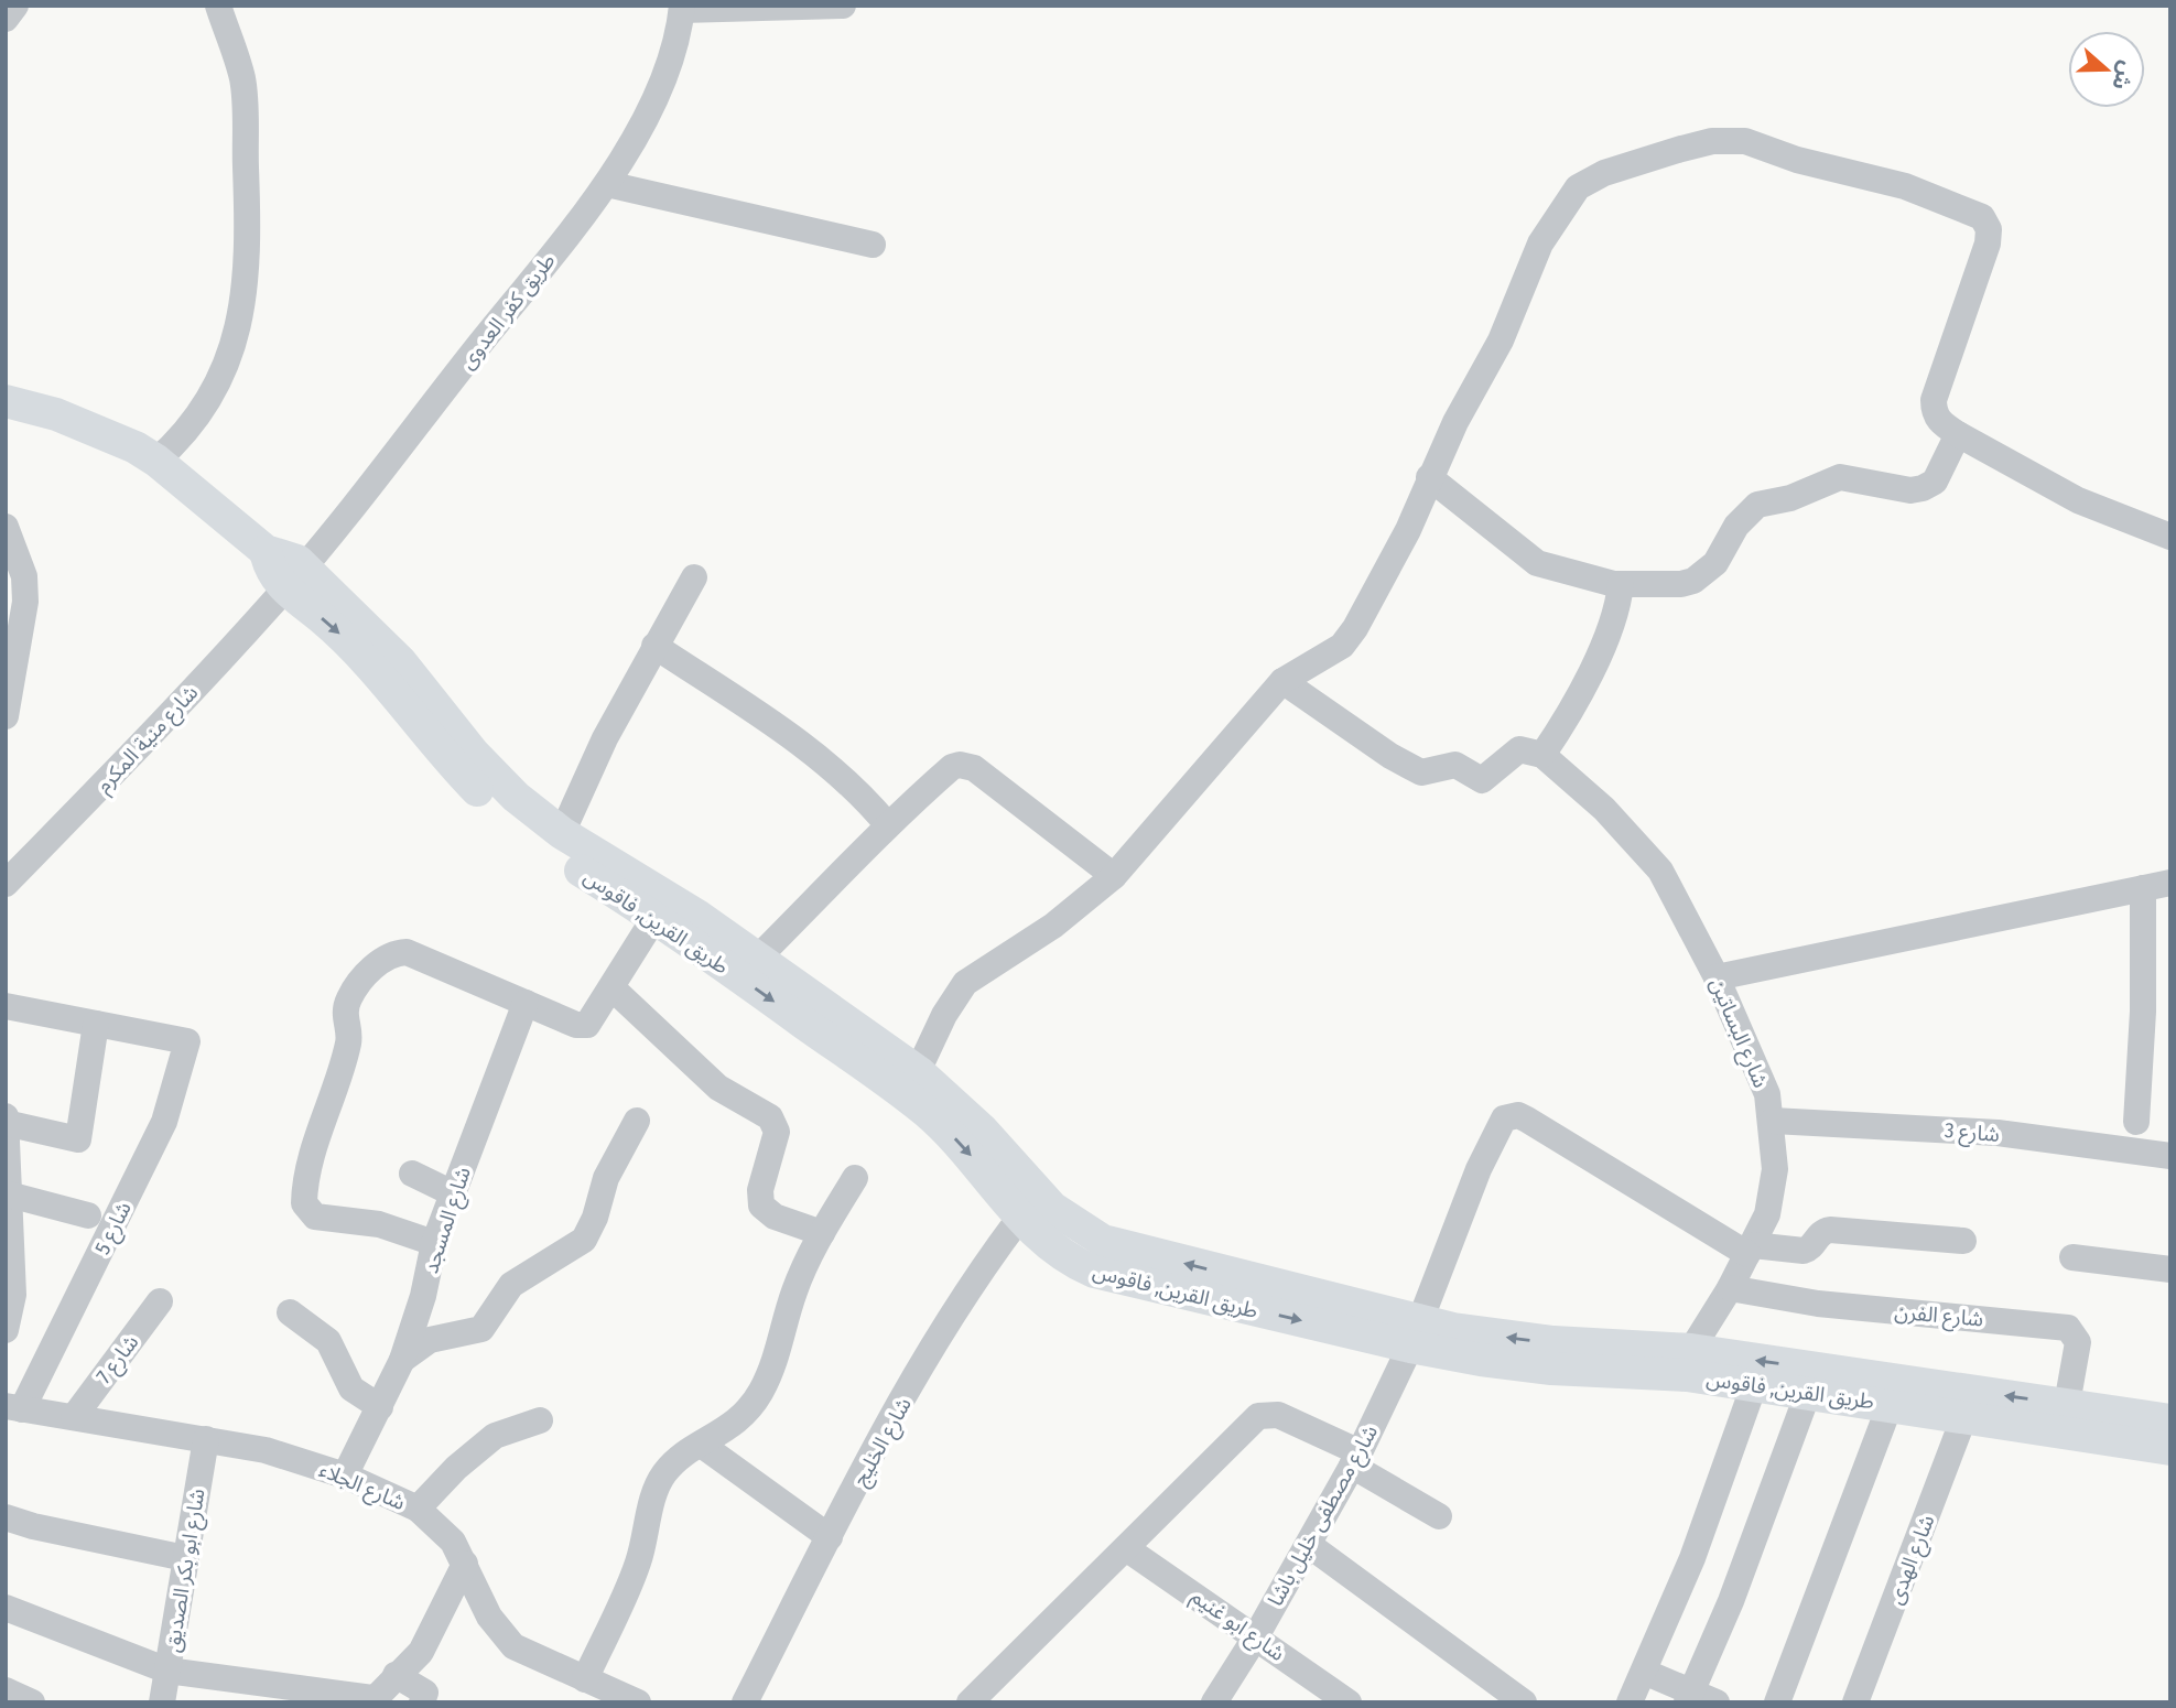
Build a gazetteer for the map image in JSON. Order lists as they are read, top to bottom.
{
  "streets": {
    "main road": ["طريق القرين, فاقوس"],
    "street": [
      "طريق كفر العدوى",
      "شارع منية المكرم",
      "شارع البساتين",
      "شارع 3",
      "شارع المسجد",
      "شارع 5",
      "شارع الفرن",
      "شارع 7",
      "شارع الخليج",
      "شارع الجلاء",
      "شارع مصطفى خليل باشا",
      "شارع الهدى",
      "شارع ابو بكر الصديق",
      "شارع ابو غنيم"
    ]
  },
  "crossings": [
    ["طريق كفر العدوى", "شارع منية المكرم"],
    ["طريق كفر العدوى", "طريق القرين, فاقوس"],
    ["شارع منية المكرم", "طريق القرين, فاقوس"],
    ["طريق القرين, فاقوس", "شارع البساتين"],
    ["طريق القرين, فاقوس", "شارع الفرن"],
    ["طريق القرين, فاقوس", "شارع الخليج"],
    ["طريق القرين, فاقوس", "شارع مصطفى خليل باشا"],
    ["طريق القرين, فاقوس", "شارع الهدى"],
    ["شارع البساتين", "شارع 3"],
    ["شارع البساتين", "شارع الفرن"],
    ["شارع البساتين", "شارع مصطفى خليل باشا"],
    ["شارع المسجد", "شارع الجلاء"],
    ["شارع 5", "شارع الجلاء"],
    ["شارع 7", "شارع الجلاء"],
    ["شارع الجلاء", "شارع ابو بكر الصديق"],
    ["شارع مصطفى خليل باشا", "شارع ابو غنيم"]
  ],
  "north": "right"
}
